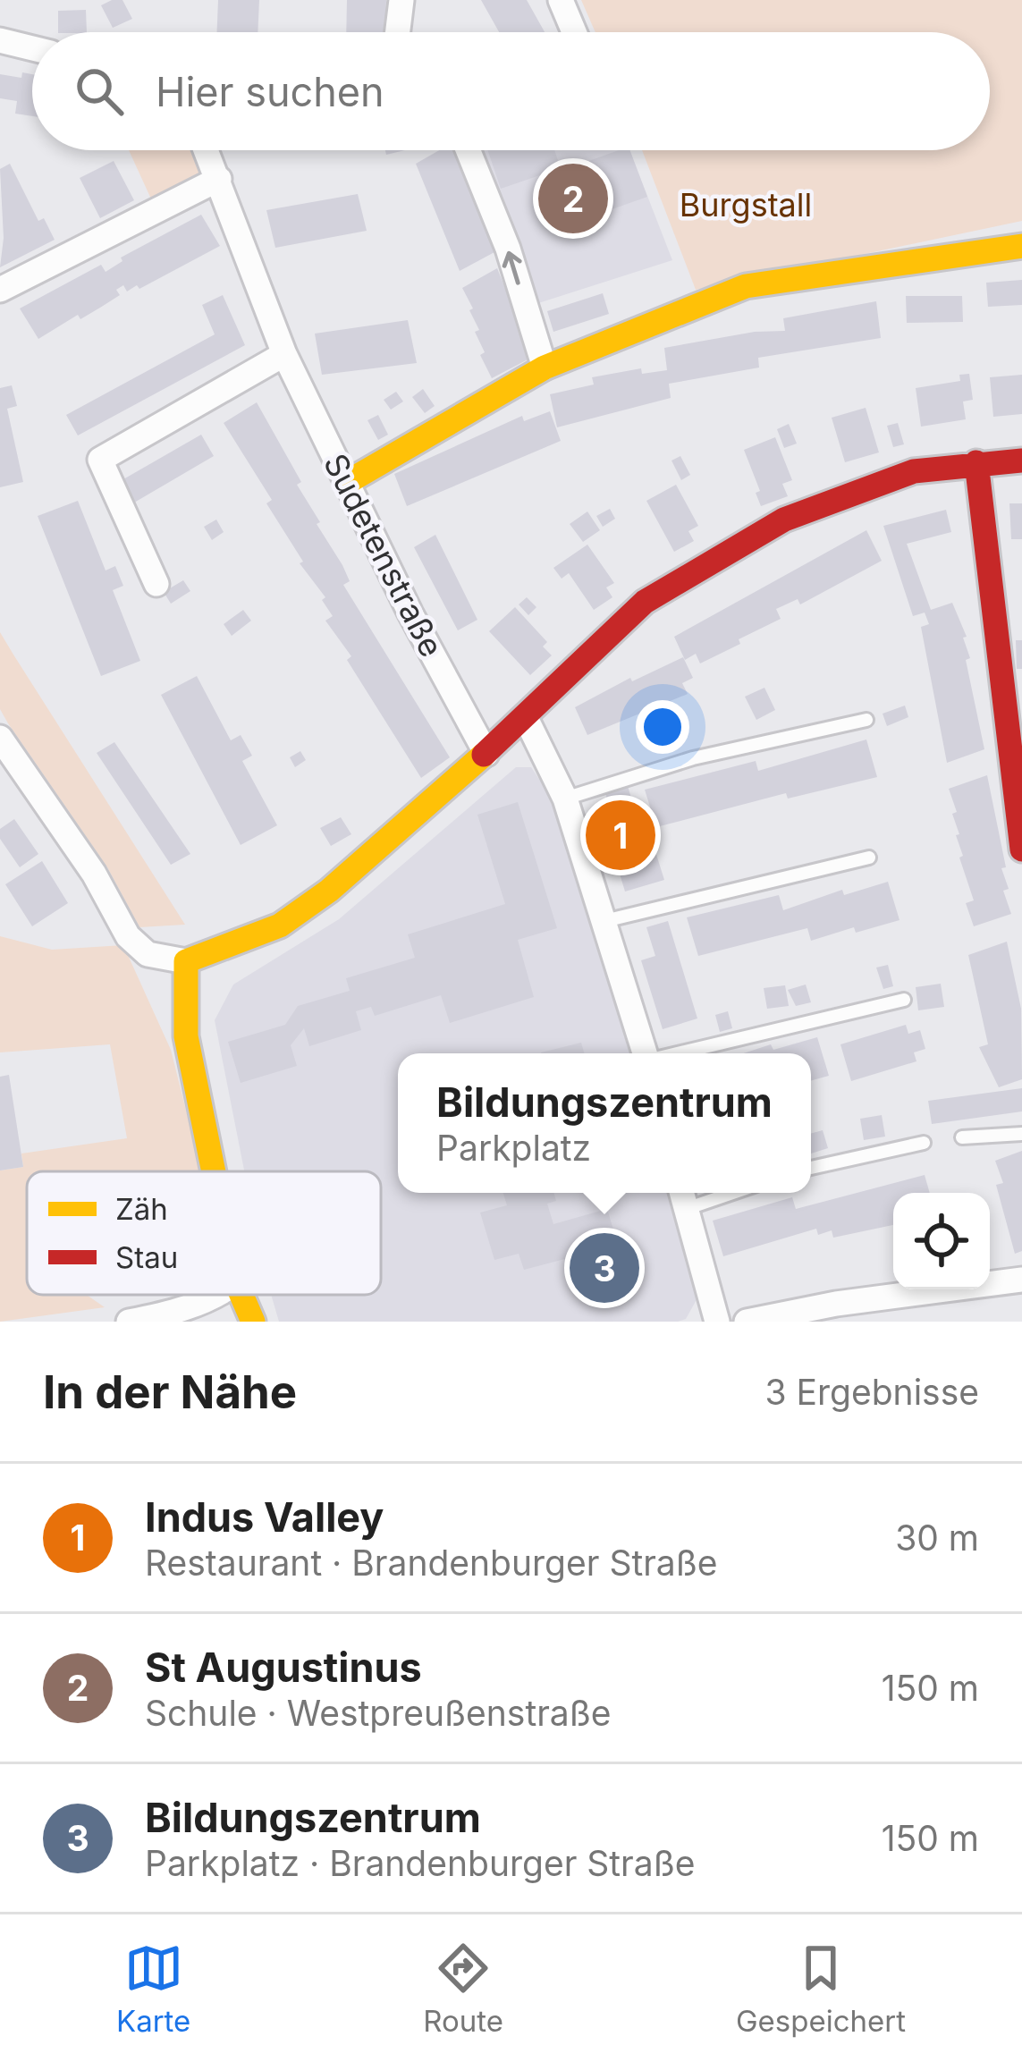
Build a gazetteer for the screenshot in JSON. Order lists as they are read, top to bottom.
{
  "streets": {
    "street": ["Sudetenstraße"]
  },
  "parks": ["Burgstall"],
  "legend": ["Zäh", "Stau"],
  "page": {
    "search": "Hier suchen",
    "pins": ["2", "1", "3"],
    "popup": ["Bildungszentrum", "Parkplatz"],
    "heading": ["In der Nähe", "3 Ergebnisse"],
    "list": [
      {
        "mark": "1",
        "name": "Indus Valley",
        "note": "Restaurant · Brandenburger Straße",
        "value": "30 m"
      },
      {
        "mark": "2",
        "name": "St Augustinus",
        "note": "Schule · Westpreußenstraße",
        "value": "150 m"
      },
      {
        "mark": "3",
        "name": "Bildungszentrum",
        "note": "Parkplatz · Brandenburger Straße",
        "value": "150 m"
      }
    ],
    "nav": ["Karte", "Route", "Gespeichert"]
  }
}
